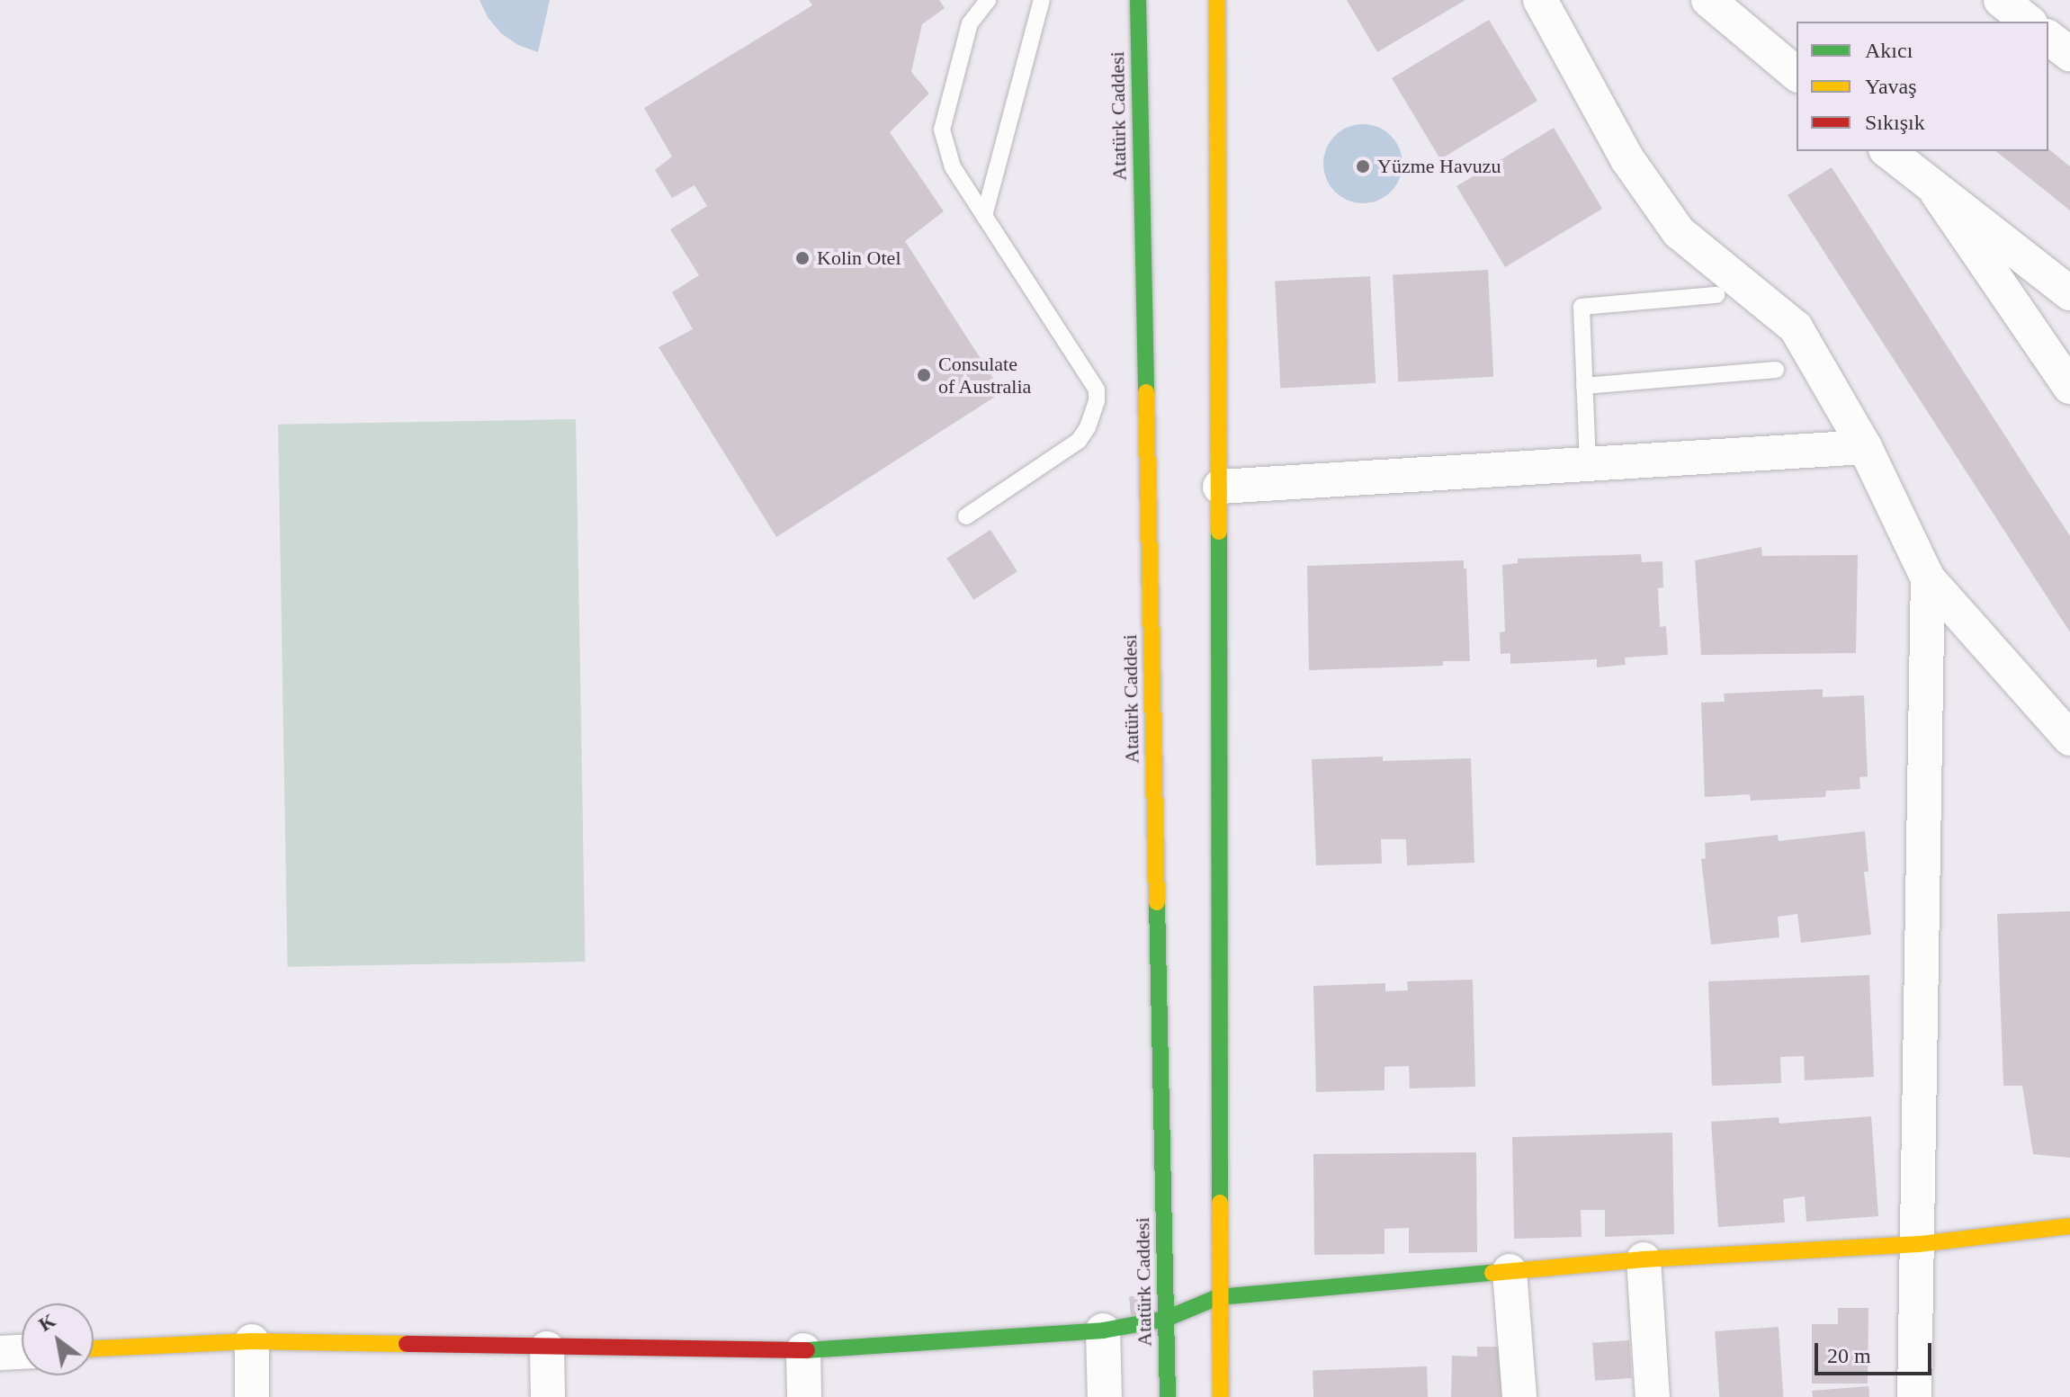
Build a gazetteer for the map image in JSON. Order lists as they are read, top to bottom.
{
  "streets": {
    "main road": ["Atatürk Caddesi"]
  },
  "places": ["Yüzme Havuzu", "Kolin Otel", "Consulate of Australia"],
  "legend": ["Akıcı", "Yavaş", "Sıkışık"],
  "scale_bar": "20 m",
  "north": "top left"
}
